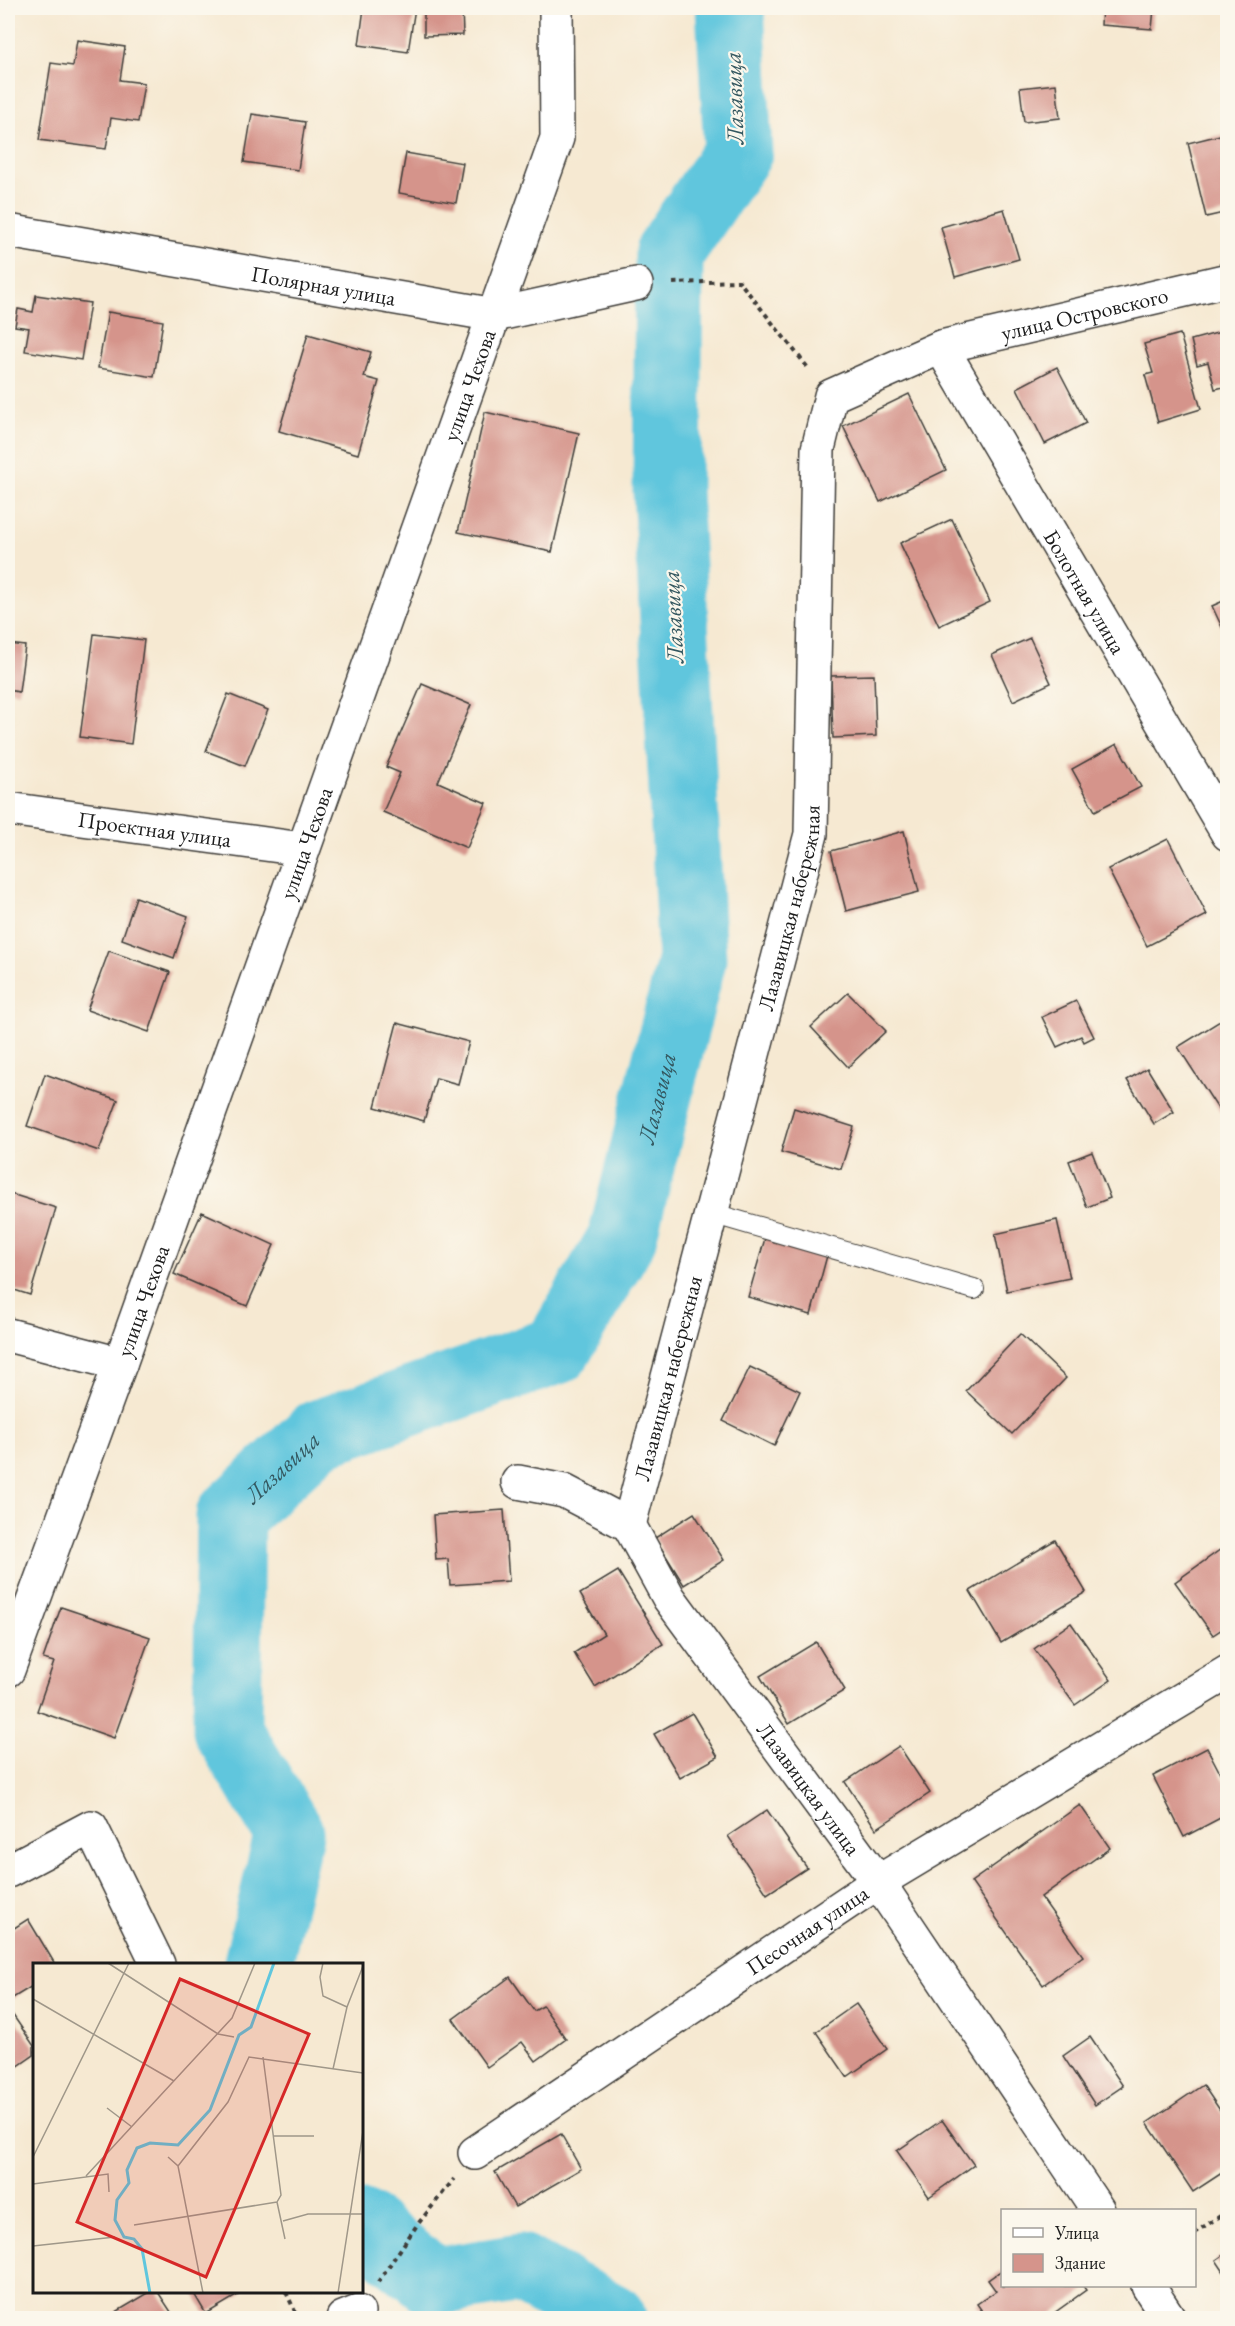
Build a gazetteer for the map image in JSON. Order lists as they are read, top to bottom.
{
  "streets": {
    "street": [
      "Полярная улица",
      "улица Островского",
      "улица Чехова",
      "Болотная улица",
      "Проектная улица",
      "Лазавицкая набережная",
      "Лазавицкая улица",
      "Песочная улица"
    ]
  },
  "crossings": [
    ["Полярная улица", "улица Чехова"],
    ["улица Островского", "Болотная улица"],
    ["улица Чехова", "Проектная улица"],
    ["Лазавицкая набережная", "Лазавицкая улица"],
    ["Лазавицкая улица", "Песочная улица"]
  ],
  "water": ["Лазавица"],
  "legend": ["Улица", "Здание"]
}
